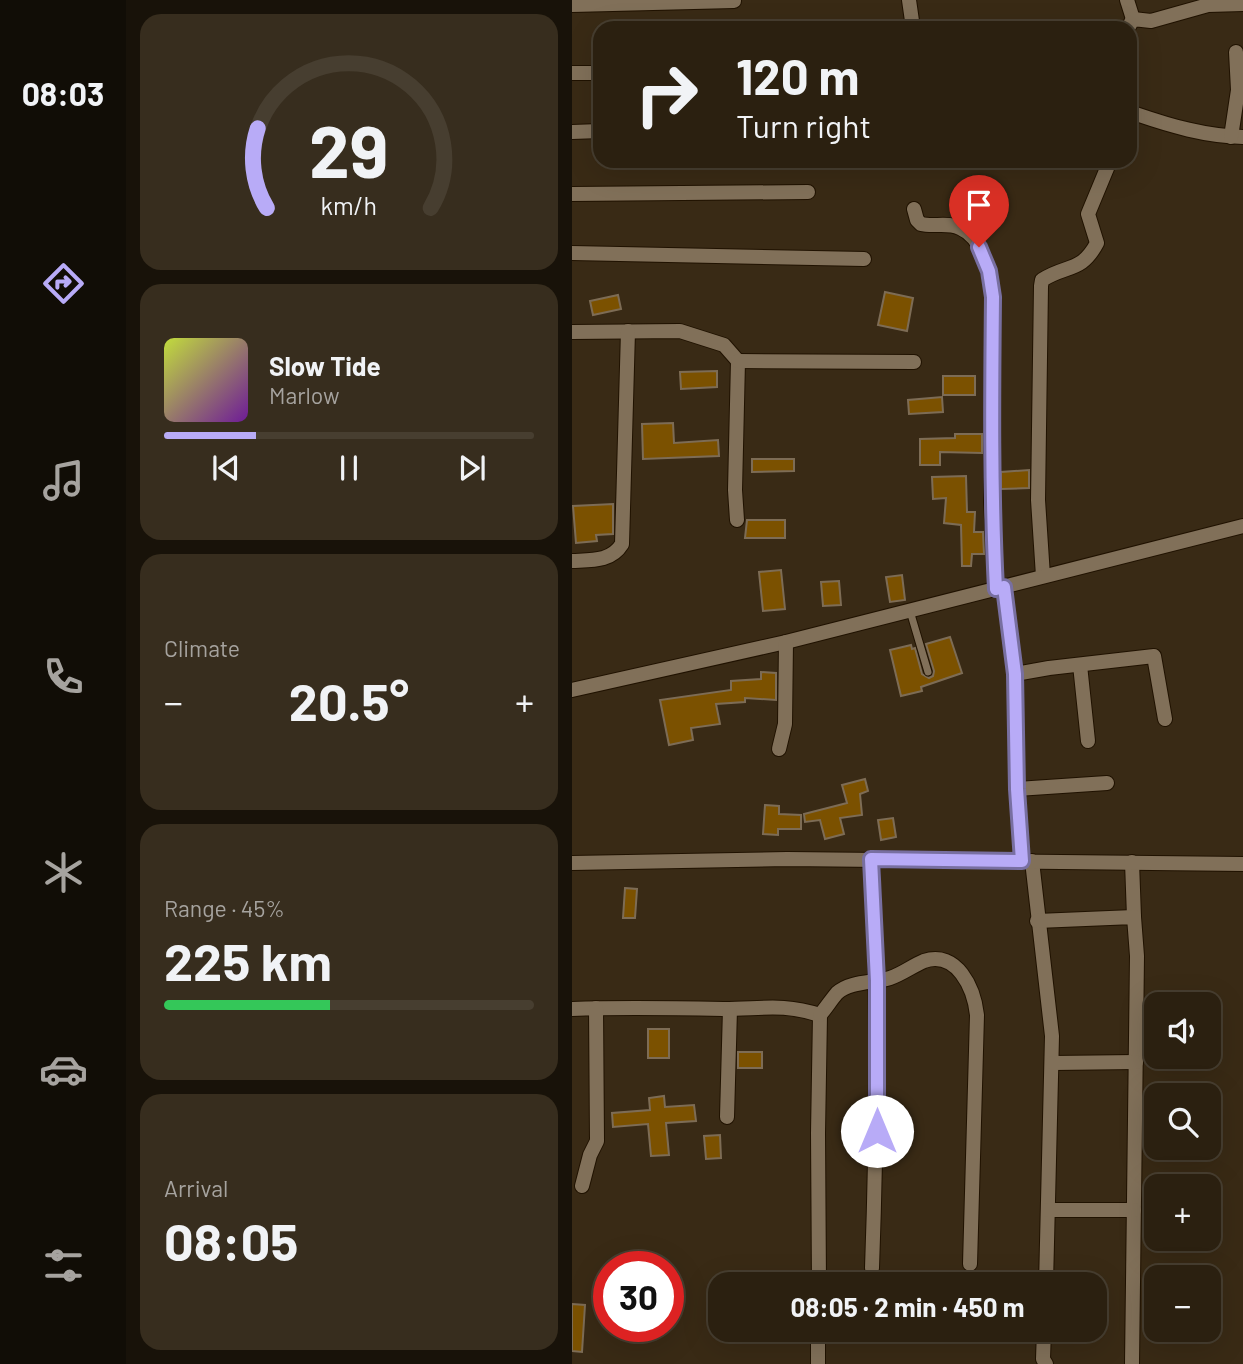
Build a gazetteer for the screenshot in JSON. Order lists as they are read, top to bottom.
{
  "page": {
    "tabs": "08:03",
    "turn": ["120 m", "Turn right"],
    "song": ["Slow Tide", "Marlow"],
    "tile": [
      "Climate",
      ["Range · 45%", "225 km"],
      ["Arrival", "08:05"]
    ],
    "heat": ["−", "20.5°", "+"],
    "map_buttons": ["+", "−"],
    "limit": "30",
    "trip": "08:05 · 2 min · 450 m",
    "gauge": ["29", "km/h"]
  }
}
